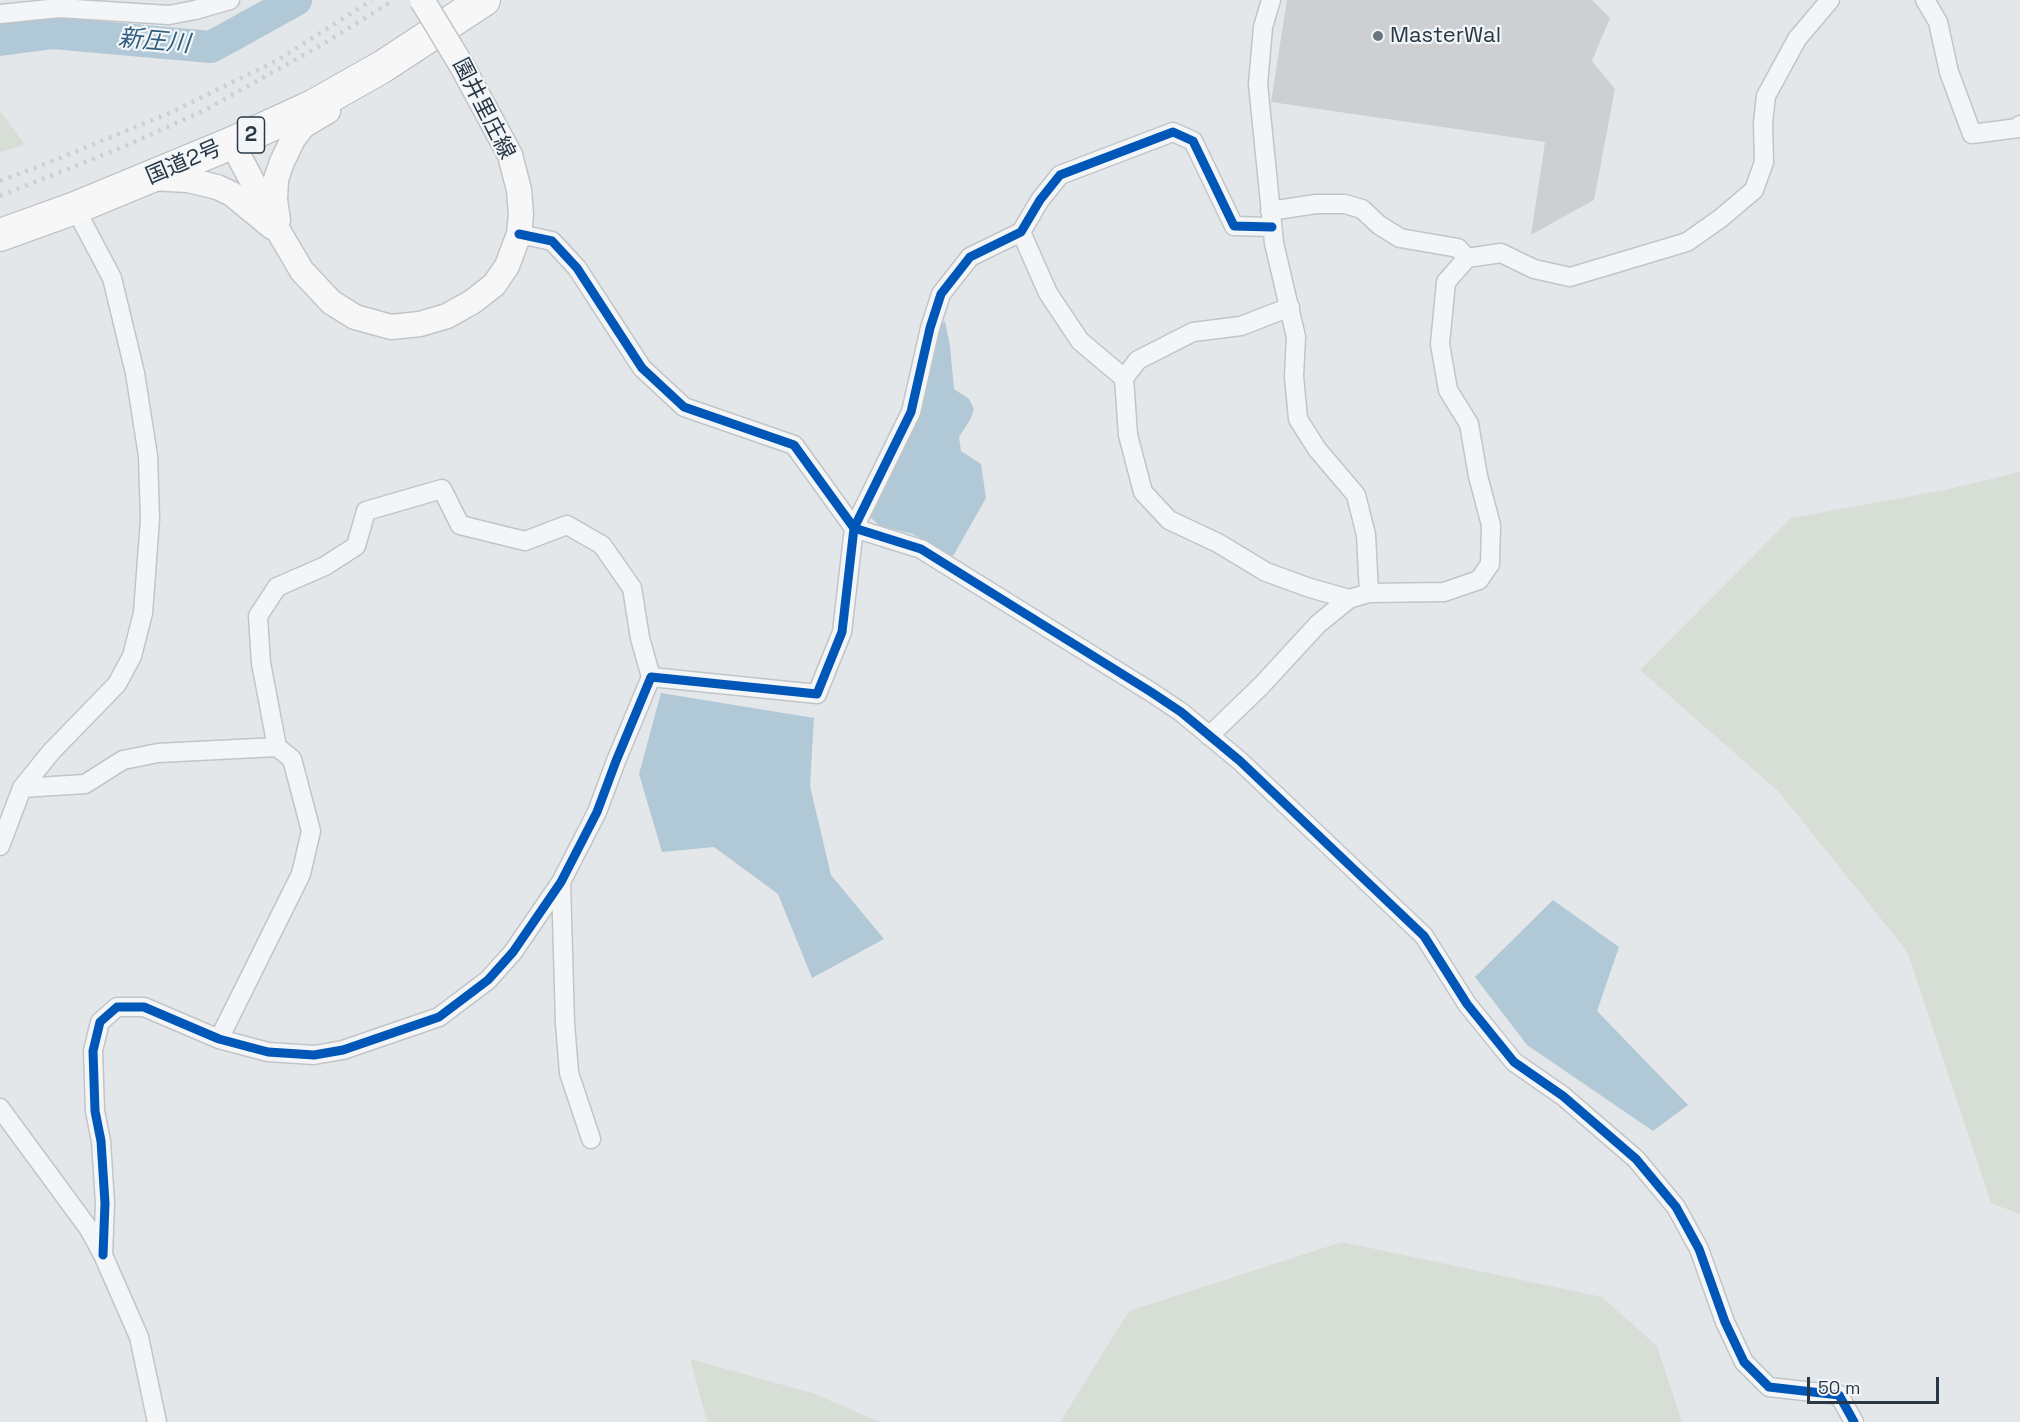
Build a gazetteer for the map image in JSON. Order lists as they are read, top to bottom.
{
  "streets": {
    "highway": ["2", "国道2号"],
    "main road": ["園井里庄線"]
  },
  "crossings": [
    ["園井里庄線", "国道2号"]
  ],
  "water": ["新圧川"],
  "places": ["MasterWal"],
  "scale_bar": "50 m"
}
